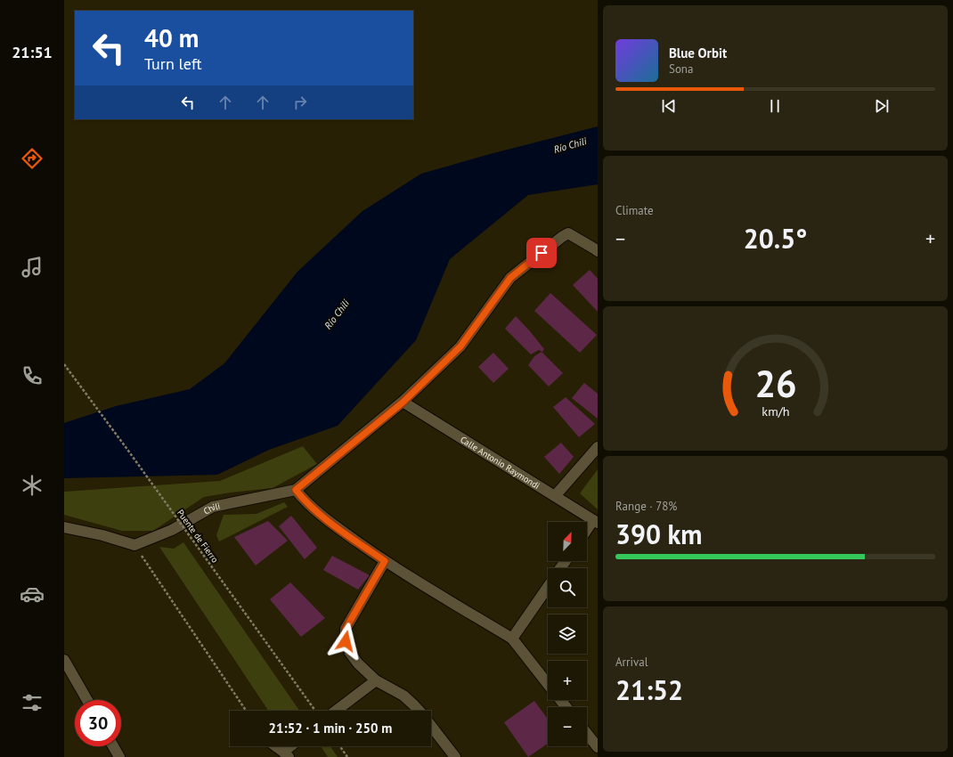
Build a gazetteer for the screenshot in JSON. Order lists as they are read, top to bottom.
{
  "streets": {
    "street": ["Calle Antonio Raymondi", "Chili"],
    "path": ["Puente de Fierro"]
  },
  "water": ["Río Chili"],
  "north": "top right",
  "page": {
    "tabs": "21:51",
    "turn": ["40 m", "Turn left"],
    "song": ["Blue Orbit", "Sona"],
    "tile": [
      "Climate",
      ["Range · 78%", "390 km"],
      ["Arrival", "21:52"]
    ],
    "heat": ["−", "20.5°", "+"],
    "map_buttons": ["+", "−"],
    "limit": "30",
    "trip": "21:52 · 1 min · 250 m",
    "gauge": ["26", "km/h"]
  }
}
